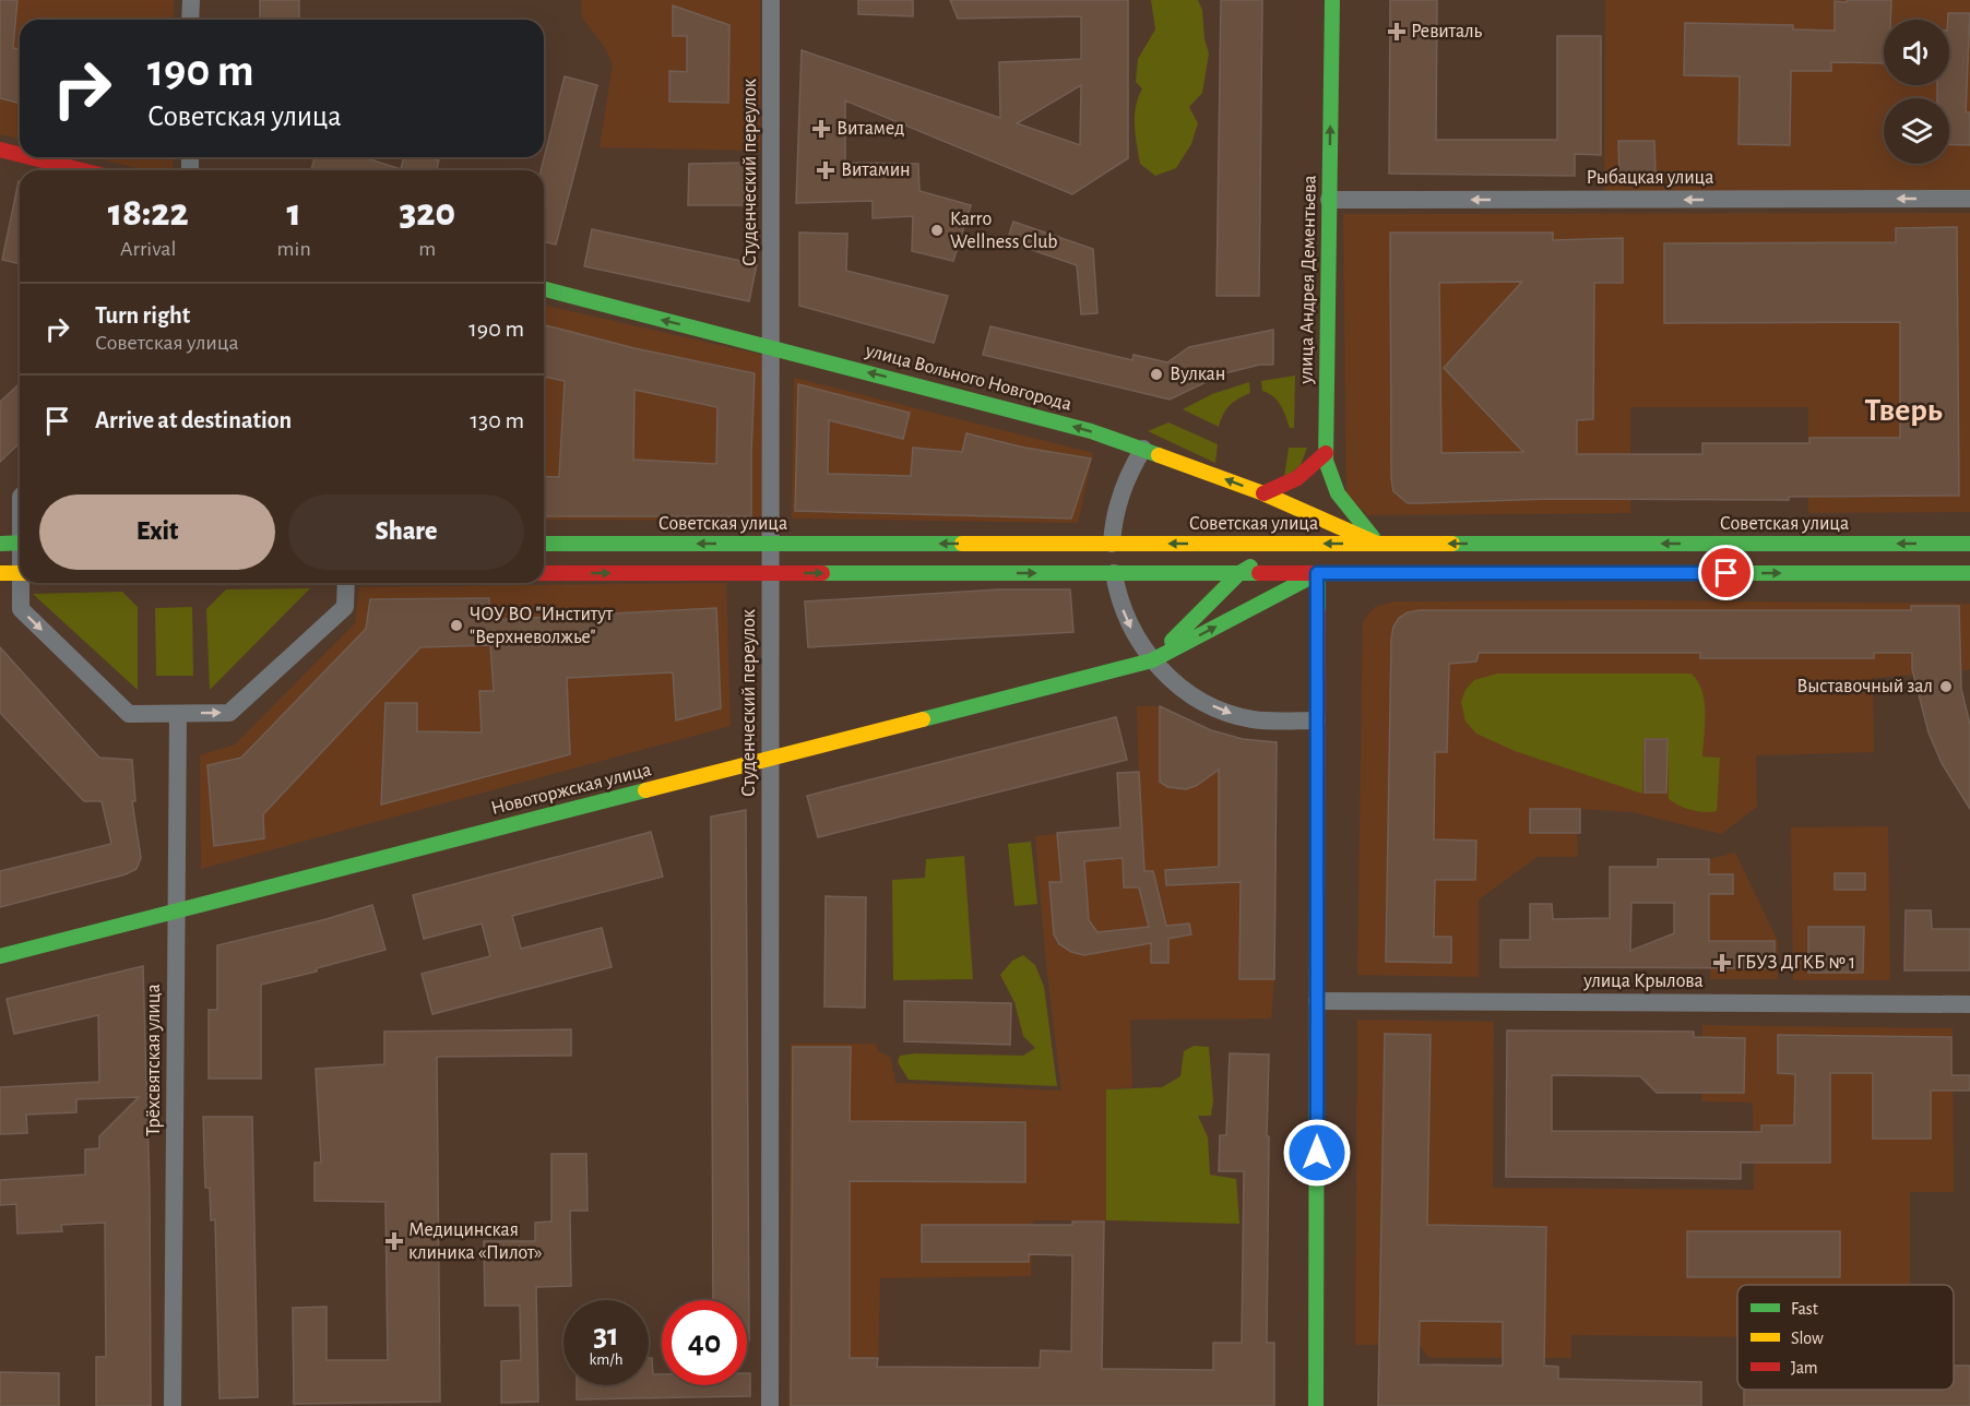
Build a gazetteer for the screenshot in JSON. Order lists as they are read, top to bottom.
{
  "streets": {
    "main road": [
      "улица Андрея Дементьева",
      "улица Вольного Новгорода",
      "Советская улица",
      "Новоторжская улица"
    ],
    "street": [
      "Студенческий переулок",
      "Рыбацкая улица",
      "улица Крылова",
      "Трёхсвятская улица"
    ]
  },
  "crossings": [
    ["Студенческий переулок", "улица Вольного Новгорода"],
    ["Студенческий переулок", "Советская улица"],
    ["Студенческий переулок", "Новоторжская улица"],
    ["Рыбацкая улица", "улица Андрея Дементьева"],
    ["улица Андрея Дементьева", "улица Вольного Новгорода"],
    ["улица Андрея Дементьева", "Советская улица"],
    ["улица Вольного Новгорода", "Советская улица"],
    ["Новоторжская улица", "Трёхсвятская улица"]
  ],
  "one_way": ["Рыбацкая улица", "улица Андрея Дементьева", "улица Вольного Новгорода"],
  "districts": ["Тверь"],
  "places": {
    "health": [
      "Ревиталь",
      "Витамед",
      "Витамин",
      "ГБУЗ ДГКБ № 1",
      "Медицинская клиника «Пилот»"
    ],
    "other": [
      "Karro Wellness Club",
      "Вулкан",
      "ЧОУ ВО \"Институт \"Верхневолжье\"",
      "Выставочный зал"
    ]
  },
  "legend": ["Fast", "Slow", "Jam"],
  "page": {
    "turn": ["190 m", "Советская улица"],
    "eta": [
      "18:22",
      "Arrival",
      "1",
      "min",
      "320",
      "m"
    ],
    "list": [
      {
        "name": "Turn right",
        "note": "Советская улица",
        "value": "190 m"
      },
      {
        "name": "Arrive at destination",
        "value": "130 m"
      }
    ],
    "buttons": ["Exit", "Share"],
    "speed": "31 km/h",
    "limit": "40"
  }
}
